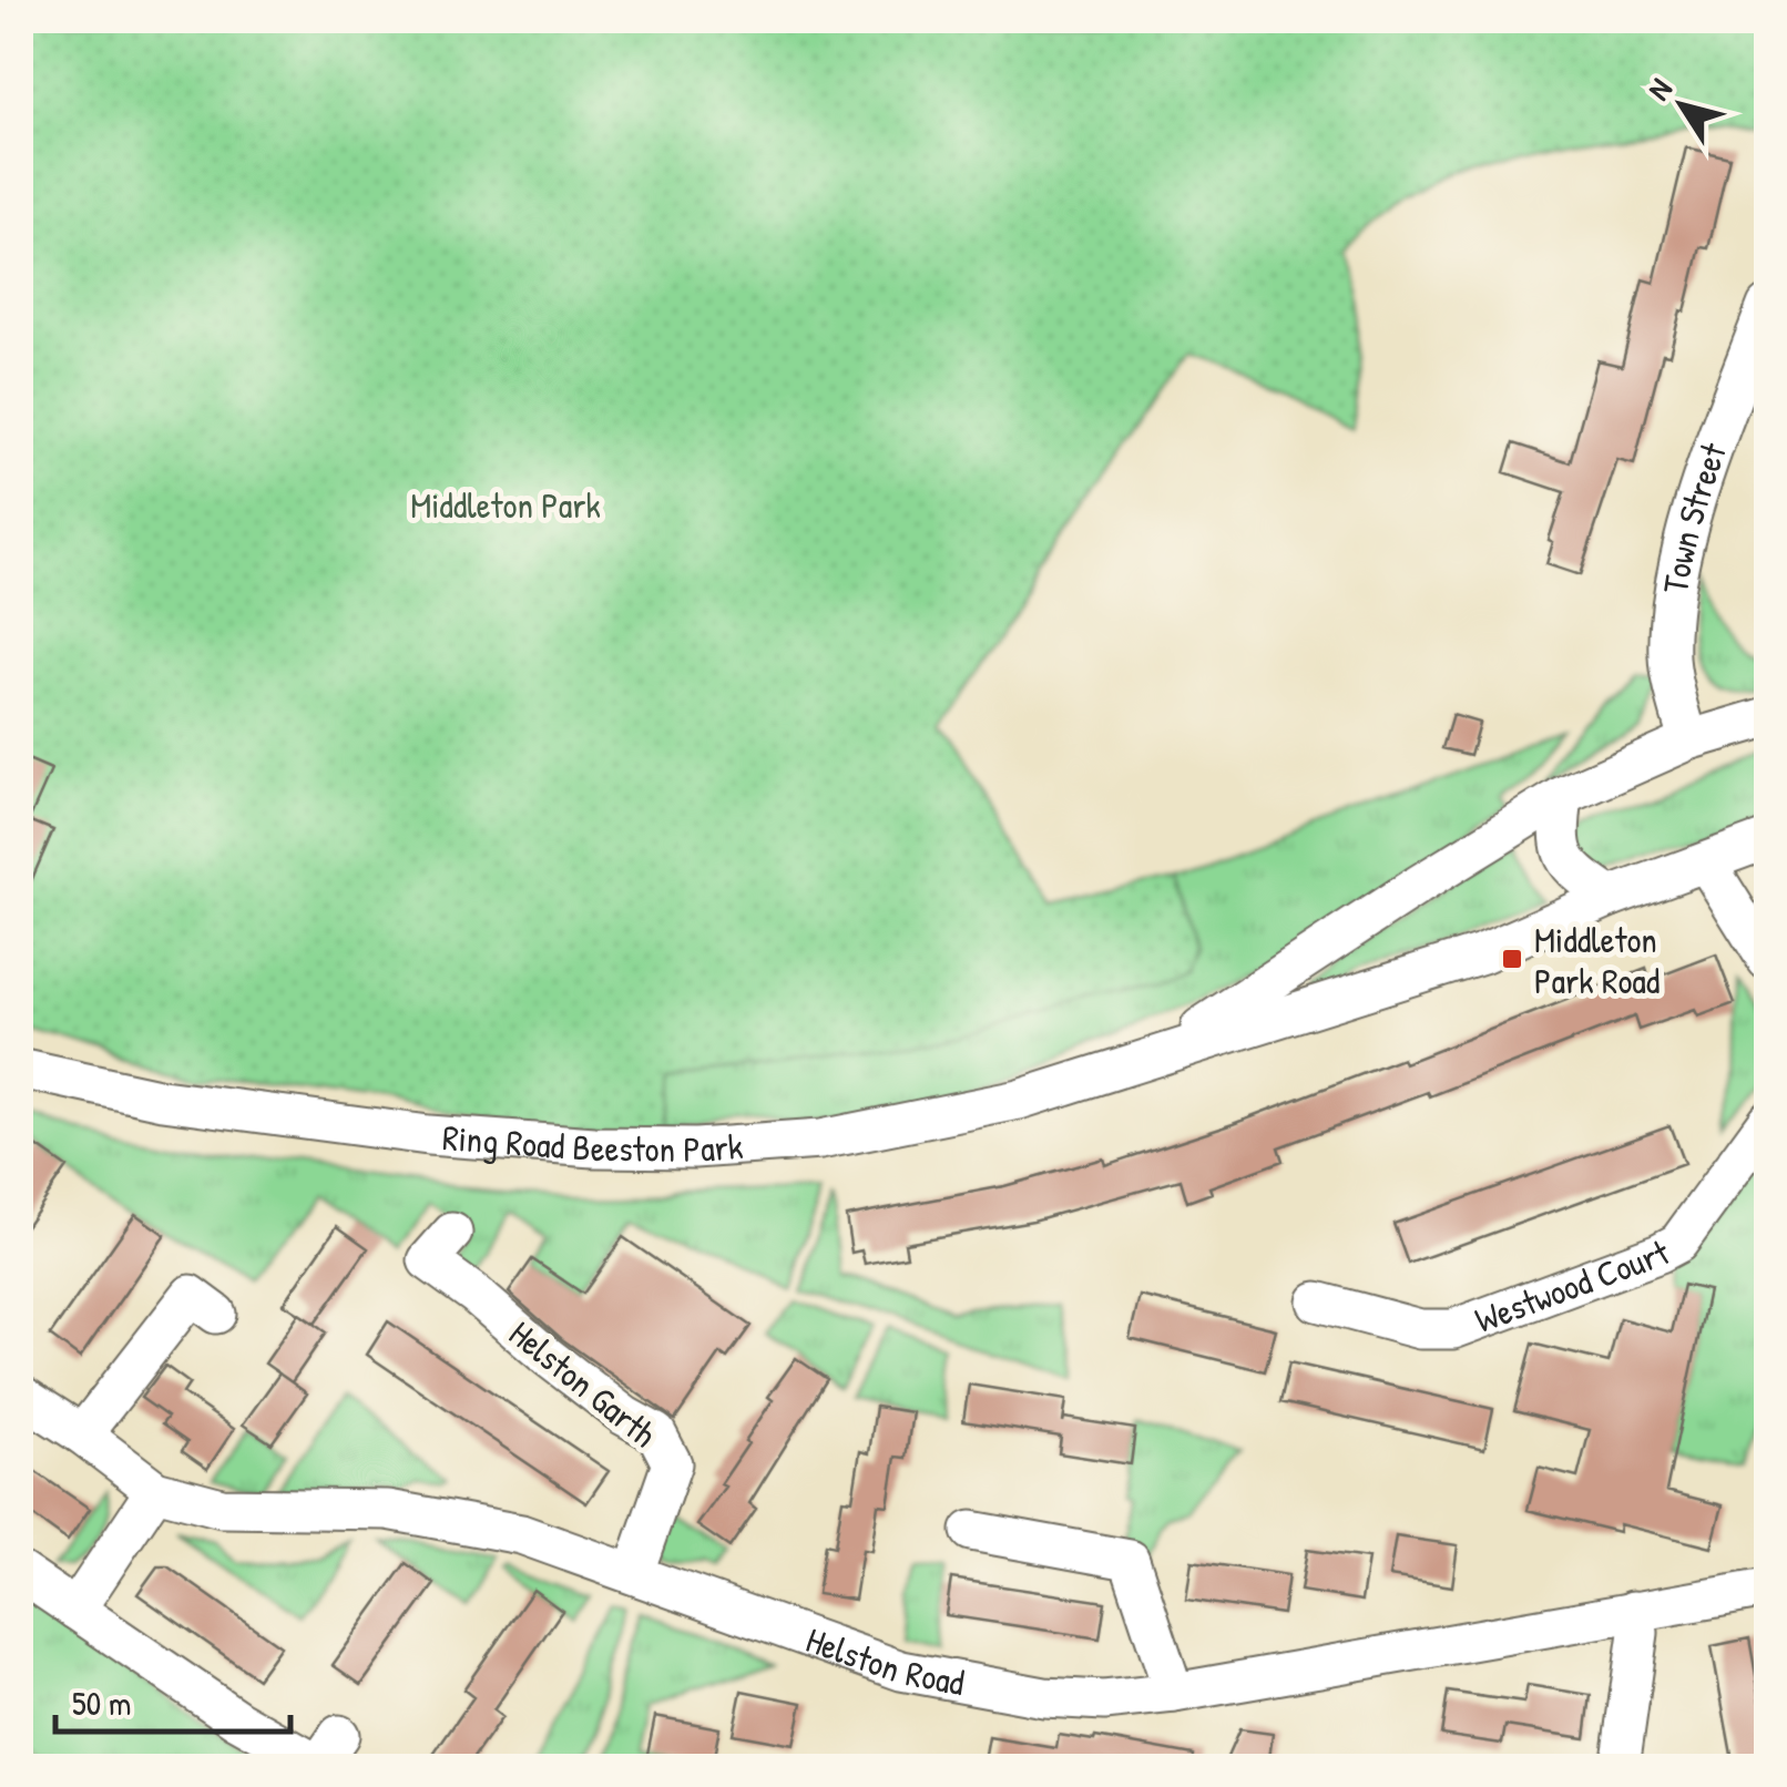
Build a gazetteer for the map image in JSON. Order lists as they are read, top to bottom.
{
  "streets": {
    "street": [
      "Town Street",
      "Ring Road Beeston Park",
      "Westwood Court",
      "Helston Garth",
      "Helston Road"
    ]
  },
  "crossings": [
    ["Town Street", "Ring Road Beeston Park"],
    ["Helston Garth", "Helston Road"]
  ],
  "parks": ["Middleton Park"],
  "places": {
    "transit": ["Middleton Park Road"]
  },
  "scale_bar": "50 m",
  "north": "top left"
}
